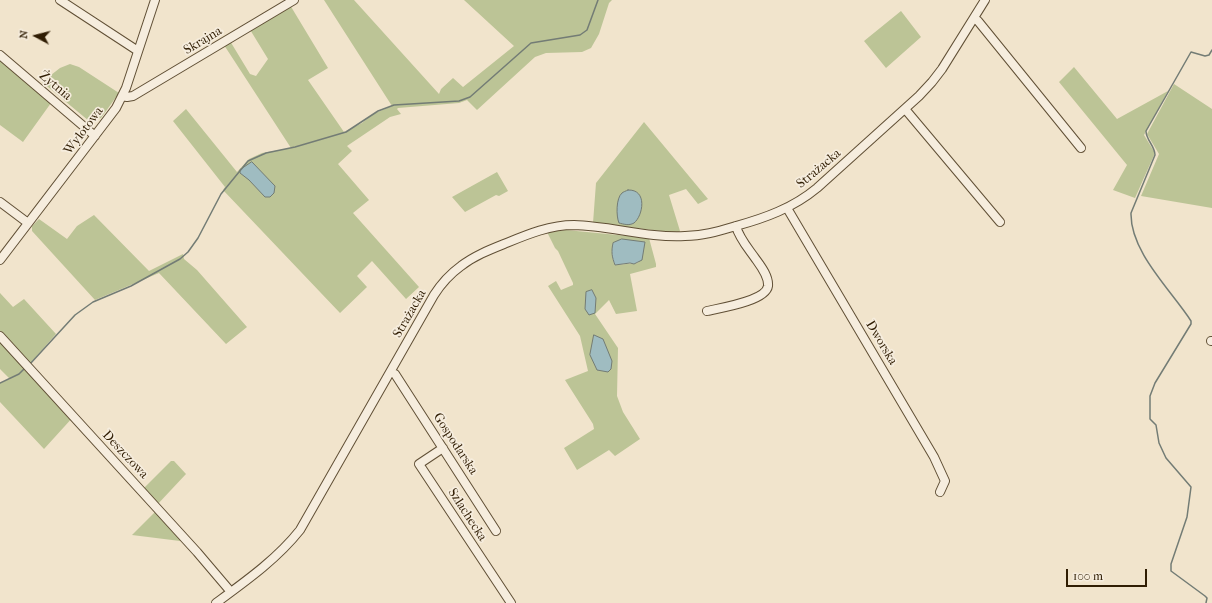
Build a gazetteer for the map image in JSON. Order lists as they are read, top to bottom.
{
  "streets": {
    "street": [
      "Skrajna",
      "Żytnia",
      "Wylotowa",
      "Strażacka",
      "Dworska",
      "Gospodarska",
      "Deszczowa",
      "Szlachecka"
    ]
  },
  "crossings": [
    ["Skrajna", "Wylotowa"],
    ["Żytnia", "Wylotowa"],
    ["Strażacka", "Dworska"],
    ["Strażacka", "Gospodarska"],
    ["Strażacka", "Deszczowa"],
    ["Gospodarska", "Szlachecka"]
  ],
  "scale_bar": "100 m",
  "north": "left"
}
